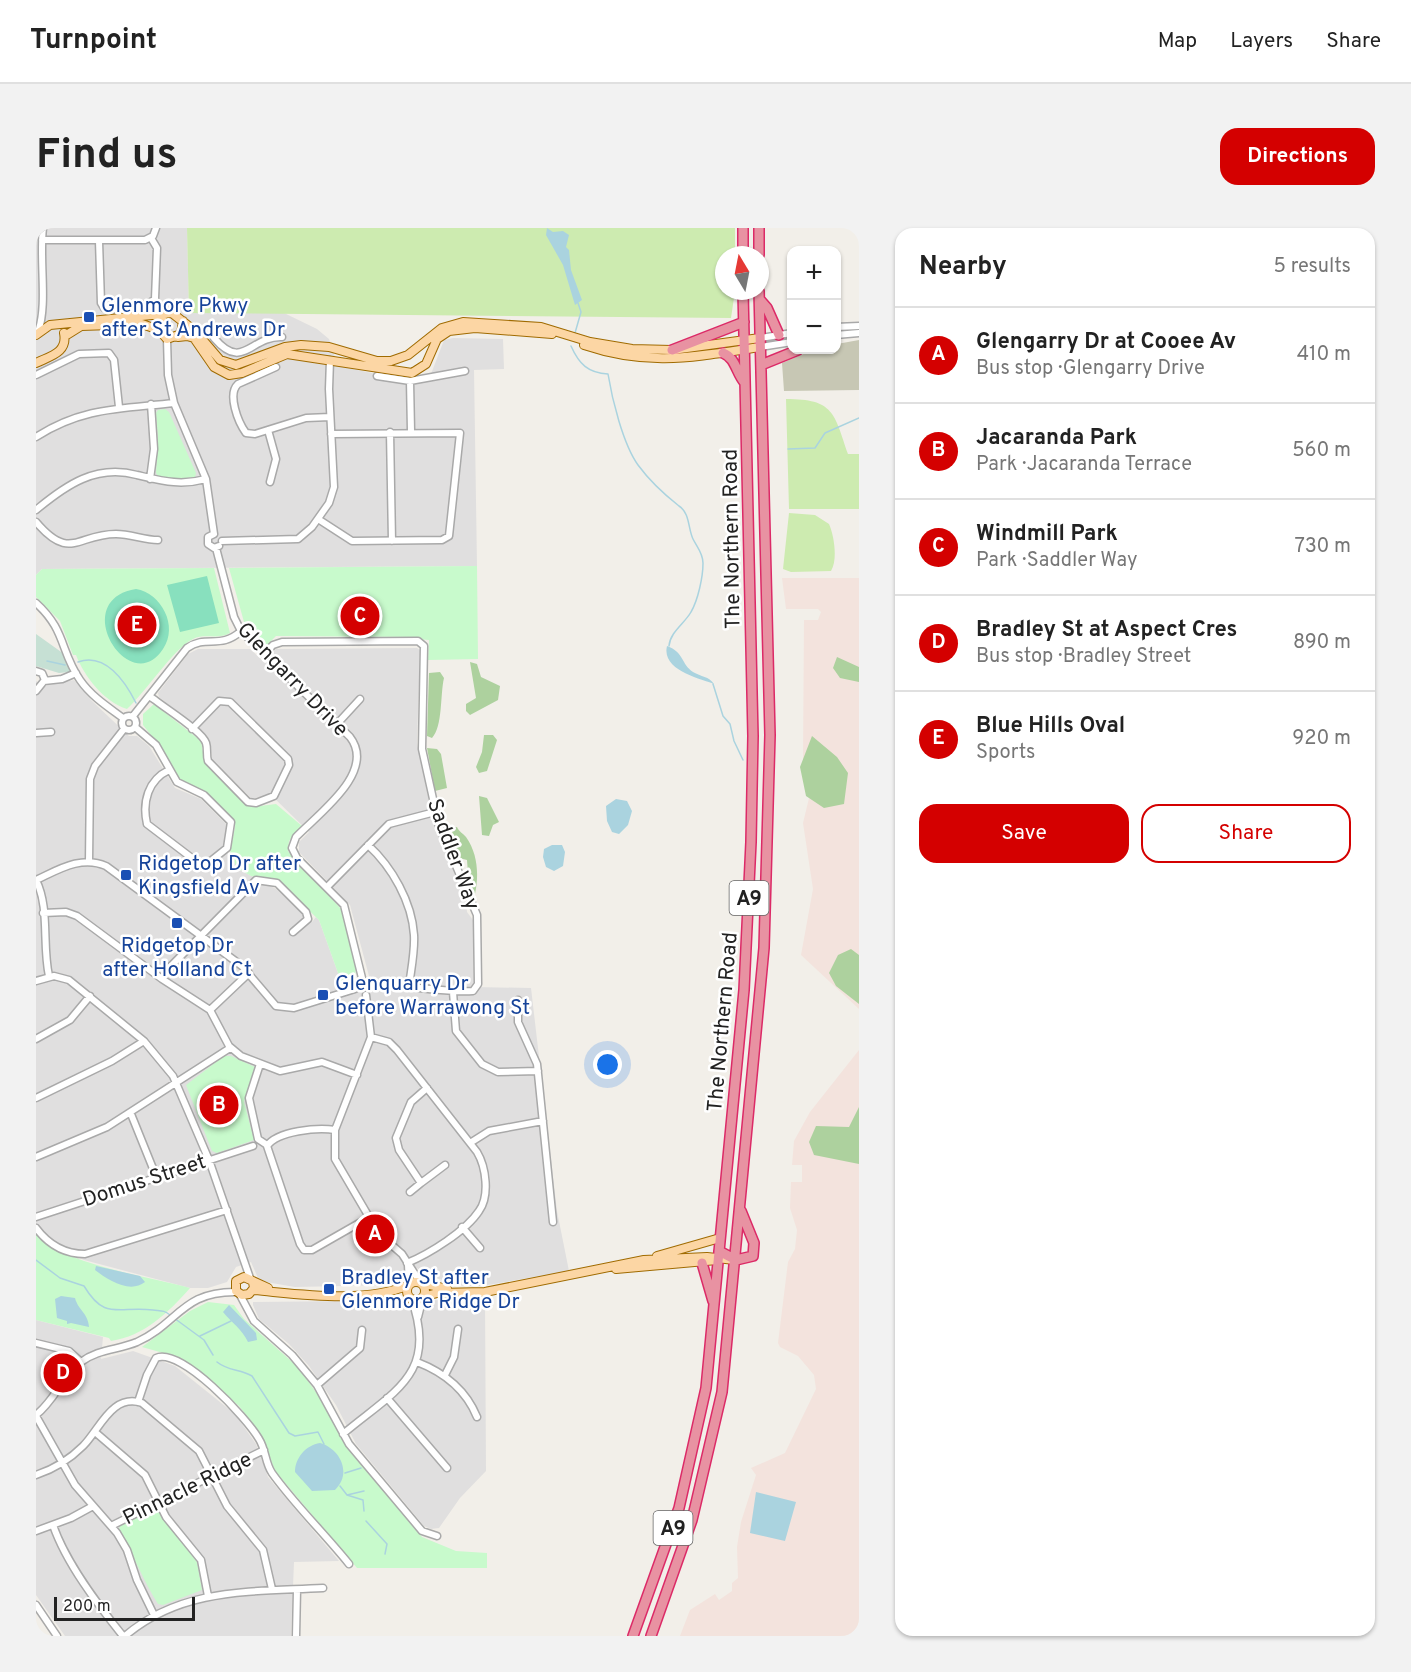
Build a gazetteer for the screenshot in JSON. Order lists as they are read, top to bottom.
{
  "streets": {
    "highway": ["The Northern Road", "A9"],
    "street": [
      "Glengarry Drive",
      "Saddler Way",
      "Domus Street",
      "Pinnacle Ridge"
    ]
  },
  "crossings": [
    ["Glengarry Drive", "Saddler Way"]
  ],
  "places": {
    "transit": [
      "Glenmore Pkwy after St Andrews Dr",
      "Ridgetop Dr after Kingsfield Av",
      "Ridgetop Dr after Holland Ct",
      "Glenquarry Dr before Warrawong St",
      "Bradley St after Glenmore Ridge Dr"
    ]
  },
  "scale_bar": "200 m",
  "north": "top",
  "page": {
    "header": "Turnpoint",
    "nav": ["Map", "Layers", "Share"],
    "buttons": [
      "Directions",
      ["Save", "Share"]
    ],
    "title": "Find us",
    "heading": ["Nearby", "5 results"],
    "map_buttons": ["+", "−"],
    "list": [
      {
        "mark": "A",
        "name": "Glengarry Dr at Cooee Av",
        "note": "Bus stop · Glengarry Drive",
        "value": "410 m"
      },
      {
        "mark": "B",
        "name": "Jacaranda Park",
        "note": "Park · Jacaranda Terrace",
        "value": "560 m"
      },
      {
        "mark": "C",
        "name": "Windmill Park",
        "note": "Park · Saddler Way",
        "value": "730 m"
      },
      {
        "mark": "D",
        "name": "Bradley St at Aspect Cres",
        "note": "Bus stop · Bradley Street",
        "value": "890 m"
      },
      {
        "mark": "E",
        "name": "Blue Hills Oval",
        "note": "Sports",
        "value": "920 m"
      }
    ],
    "pins": [
      "C",
      "E",
      "B",
      "A",
      "D"
    ],
    "scale": "200 m"
  }
}
